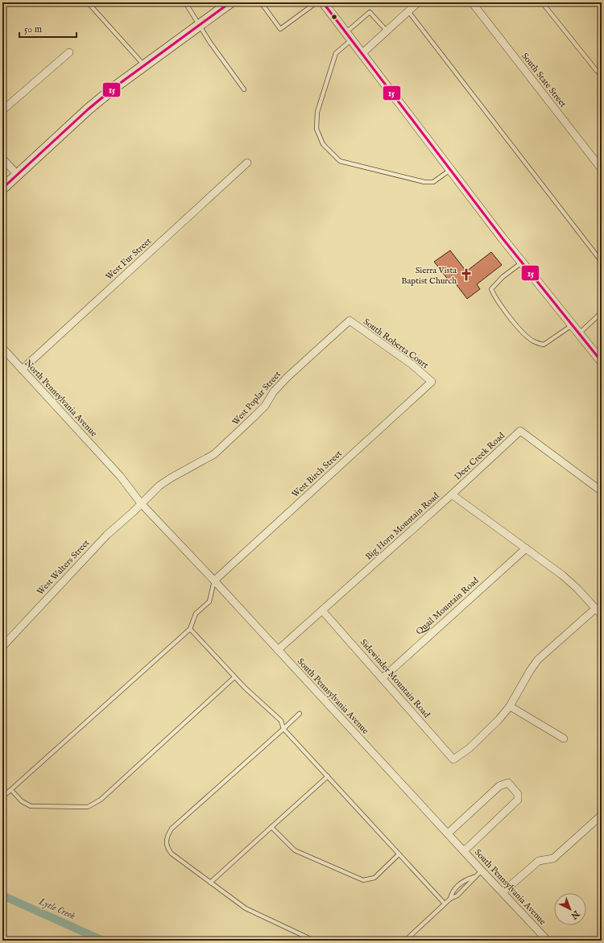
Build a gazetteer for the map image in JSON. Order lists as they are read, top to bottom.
{
  "streets": {
    "street": [
      "South State Street",
      "West Fur Street",
      "South Roberta Court",
      "North Pennsylvania Avenue",
      "West Poplar Street",
      "Deer Creek Road",
      "West Birch Street",
      "Big Horn Mountain Road",
      "West Walters Street",
      "Quail Mountain Road",
      "Sidewinder Mountain Road",
      "South Pennsylvania Avenue"
    ]
  },
  "crossings": [
    ["West Fur Street", "North Pennsylvania Avenue"],
    ["South Roberta Court", "West Poplar Street"],
    ["South Roberta Court", "West Birch Street"],
    ["North Pennsylvania Avenue", "South Pennsylvania Avenue"],
    ["West Poplar Street", "West Walters Street"],
    ["West Poplar Street", "South Pennsylvania Avenue"],
    ["Deer Creek Road", "Big Horn Mountain Road"],
    ["West Birch Street", "South Pennsylvania Avenue"],
    ["Big Horn Mountain Road", "Quail Mountain Road"],
    ["Big Horn Mountain Road", "Sidewinder Mountain Road"],
    ["Big Horn Mountain Road", "South Pennsylvania Avenue"],
    ["West Walters Street", "South Pennsylvania Avenue"],
    ["Quail Mountain Road", "Sidewinder Mountain Road"]
  ],
  "water": ["Lytle Creek"],
  "places": {
    "church": ["Sierra Vista Baptist Church"]
  },
  "lines": ["transit line 15"],
  "scale_bar": "50 m",
  "north": "bottom right"
}
